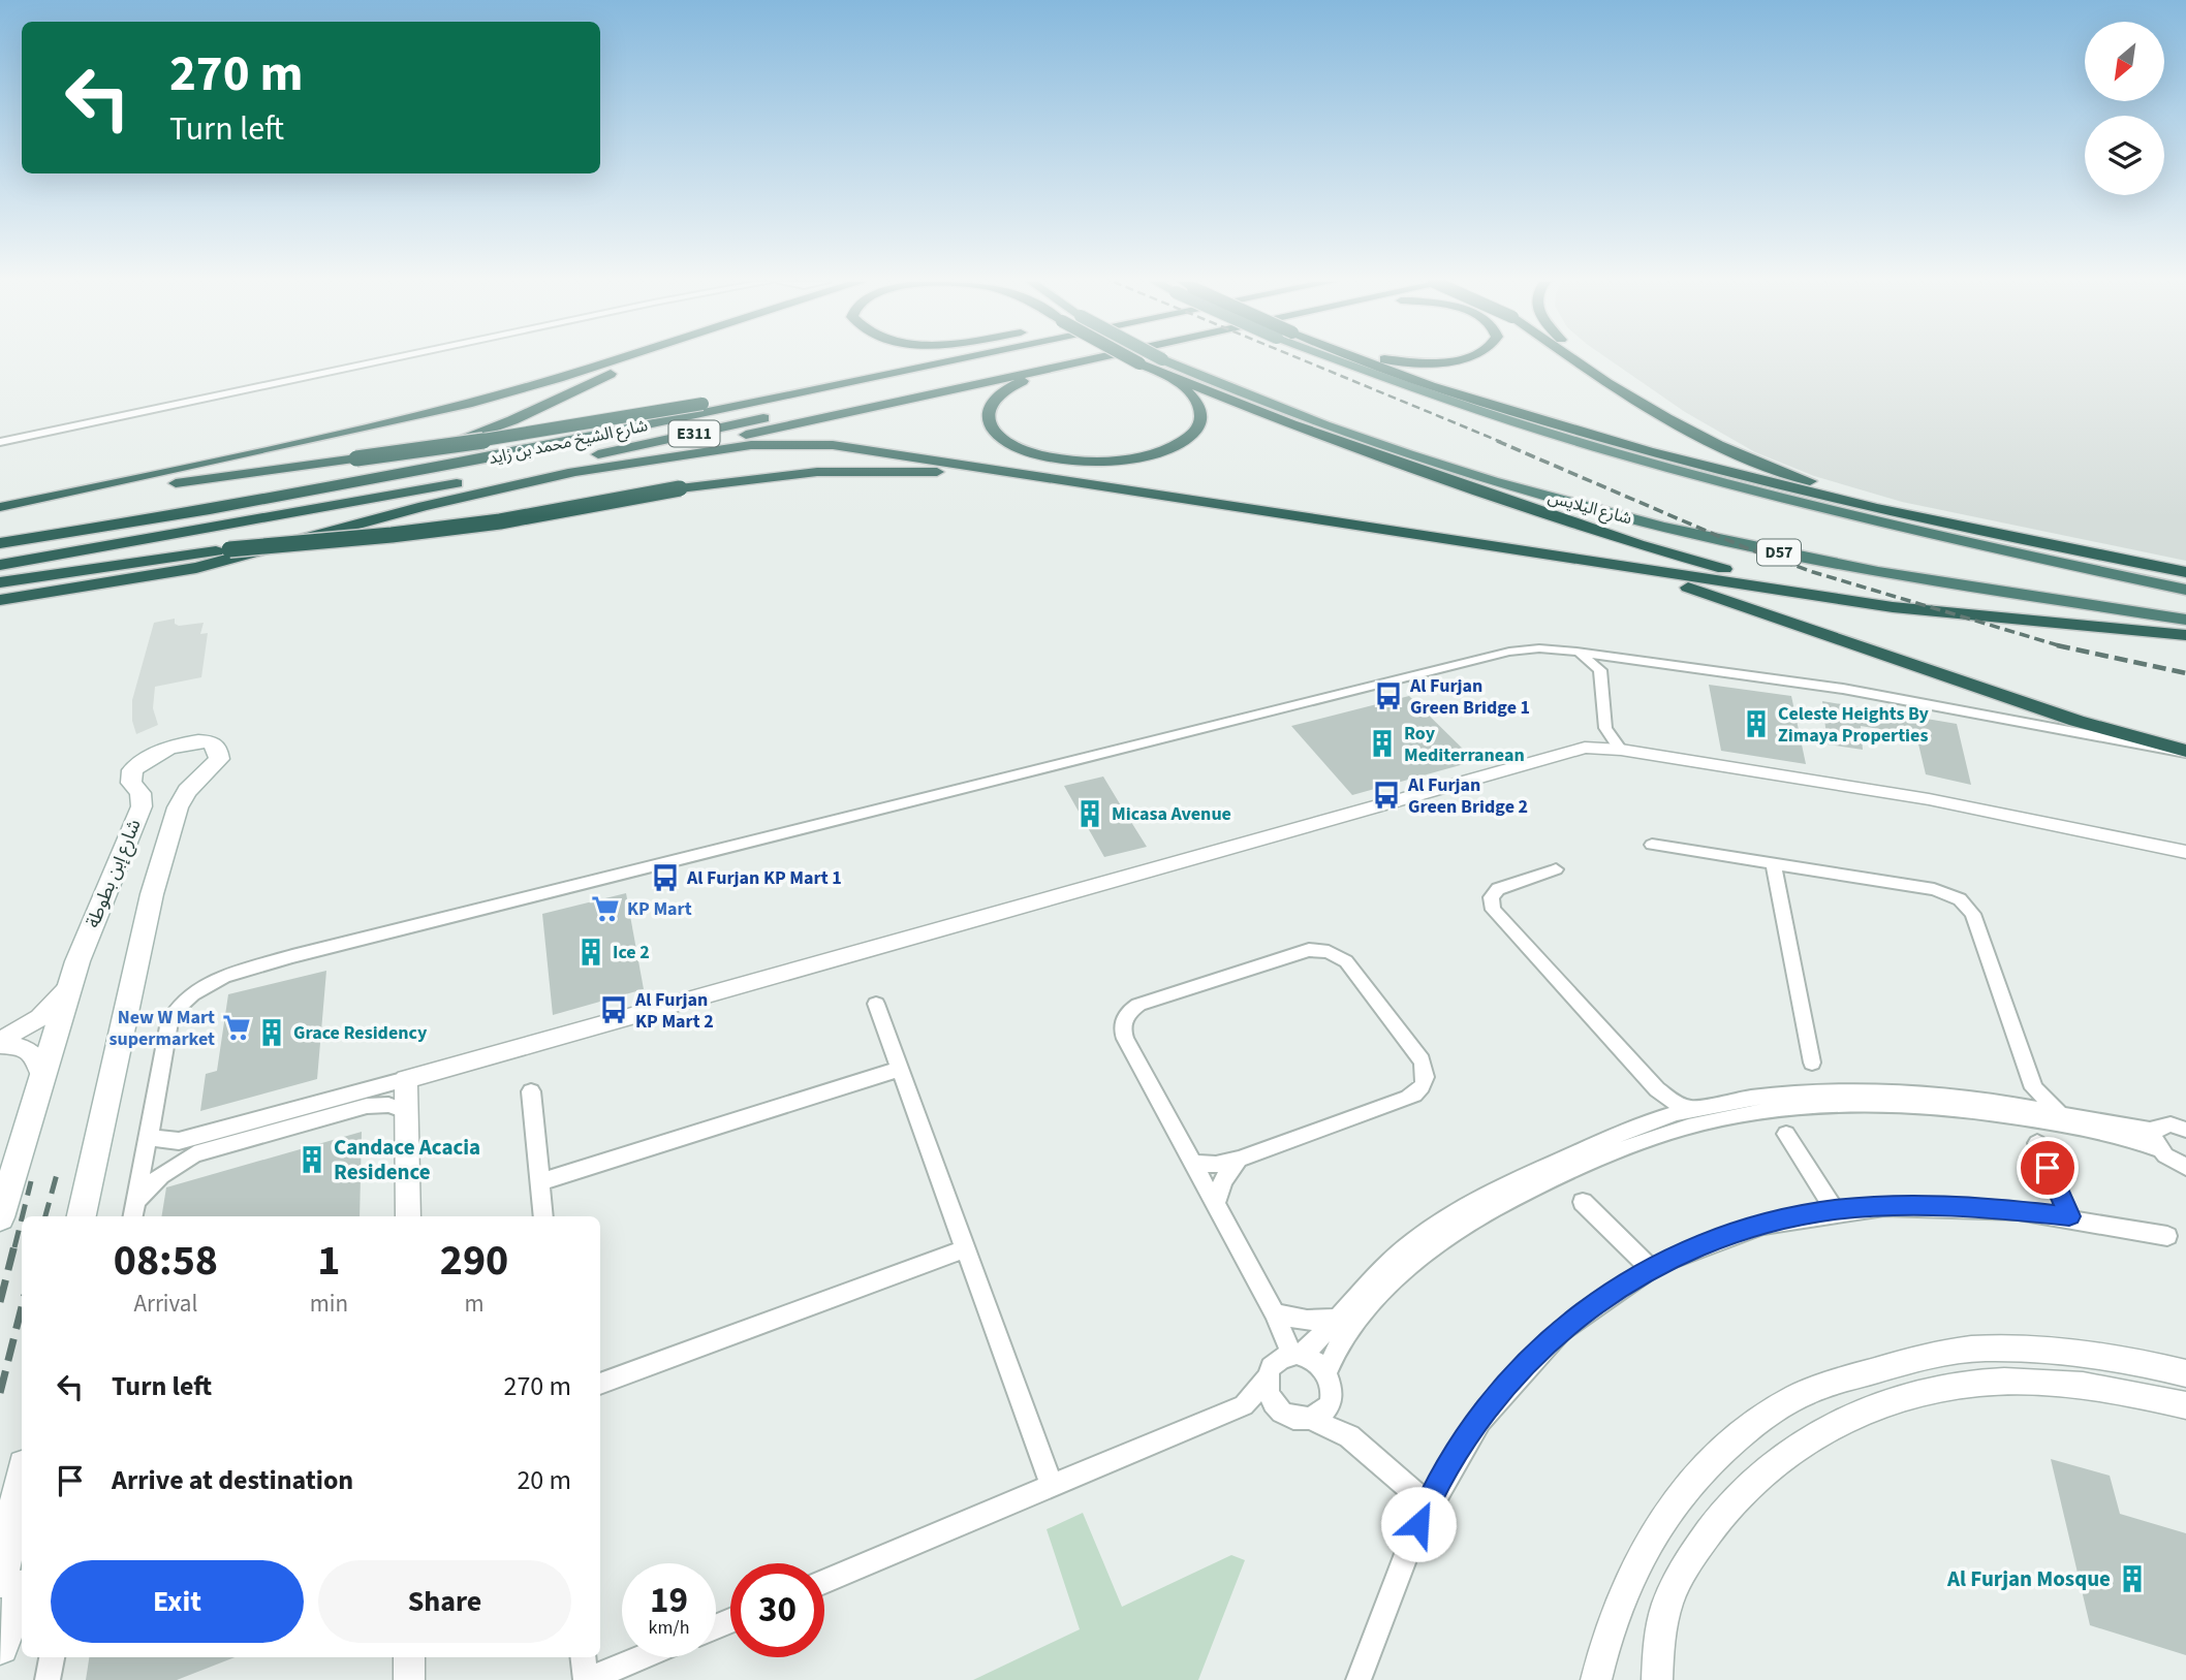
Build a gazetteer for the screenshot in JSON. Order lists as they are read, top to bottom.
{
  "streets": {
    "highway": [
      "E311",
      "شارع الشيخ محمد بن زايد",
      "شارع اليلايس",
      "D57"
    ],
    "main road": ["شارع إبن بطوطة"]
  },
  "places": {
    "bus stop": [
      "Al Furjan Green Bridge 1",
      "Al Furjan Green Bridge 2",
      "Al Furjan KP Mart 1",
      "Al Furjan KP Mart 2"
    ],
    "building": [
      "Celeste Heights By Zimaya Properties",
      "Roy Mediterranean",
      "Micasa Avenue",
      "Ice 2",
      "Grace Residency",
      "Candace Acacia Residence",
      "Al Furjan Mosque"
    ],
    "supermarket": ["KP Mart", "New W Mart supermarket"]
  },
  "north": "bottom left",
  "page": {
    "turn": ["270 m", "Turn left"],
    "eta": [
      "08:58",
      "Arrival",
      "1",
      "min",
      "290",
      "m"
    ],
    "list": [
      {
        "name": "Turn left",
        "value": "270 m"
      },
      {
        "name": "Arrive at destination",
        "value": "20 m"
      }
    ],
    "buttons": ["Exit", "Share"],
    "speed": "19 km/h",
    "limit": "30"
  }
}
